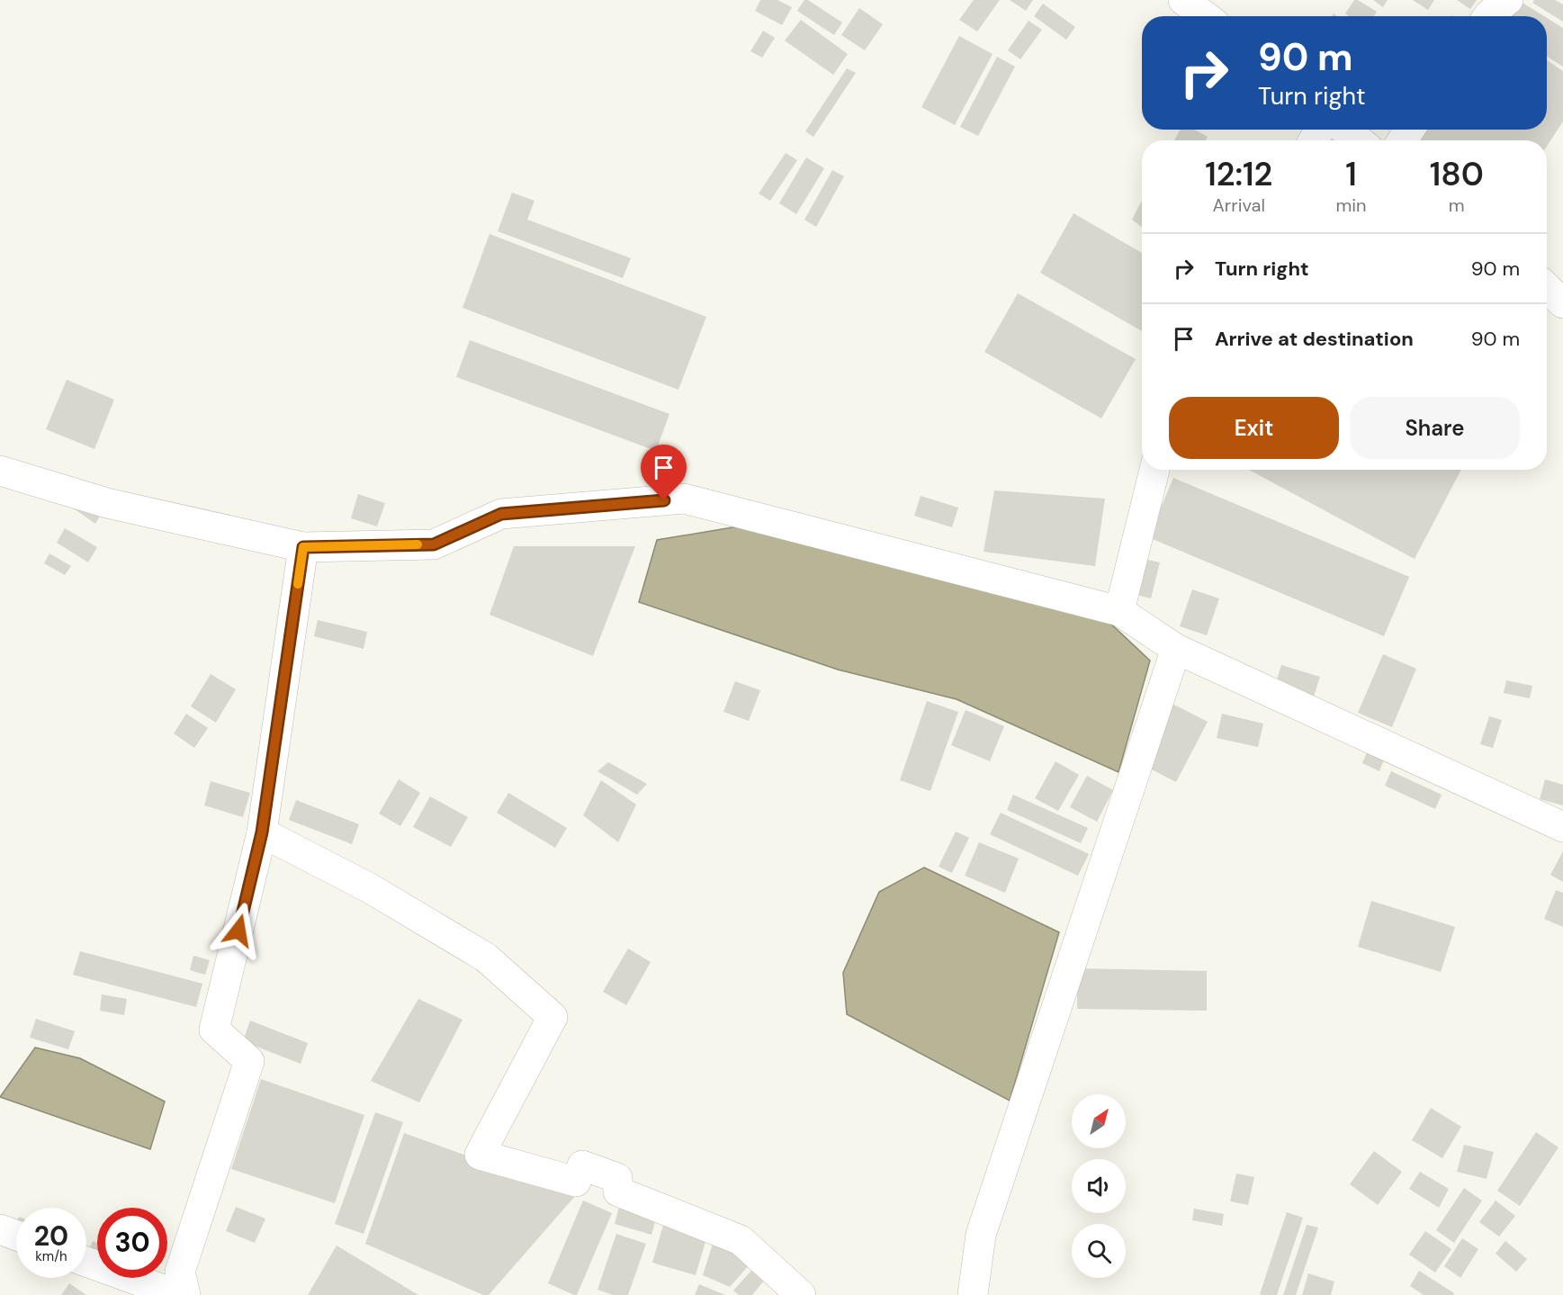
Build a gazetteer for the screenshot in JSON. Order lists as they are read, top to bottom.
{
  "north": "top right",
  "page": {
    "turn": ["90 m", "Turn right"],
    "eta": [
      "12:12",
      "Arrival",
      "1",
      "min",
      "180",
      "m"
    ],
    "list": [
      {
        "name": "Turn right",
        "value": "90 m"
      },
      {
        "name": "Arrive at destination",
        "value": "90 m"
      }
    ],
    "buttons": ["Exit", "Share"],
    "speed": "20 km/h",
    "limit": "30"
  }
}
